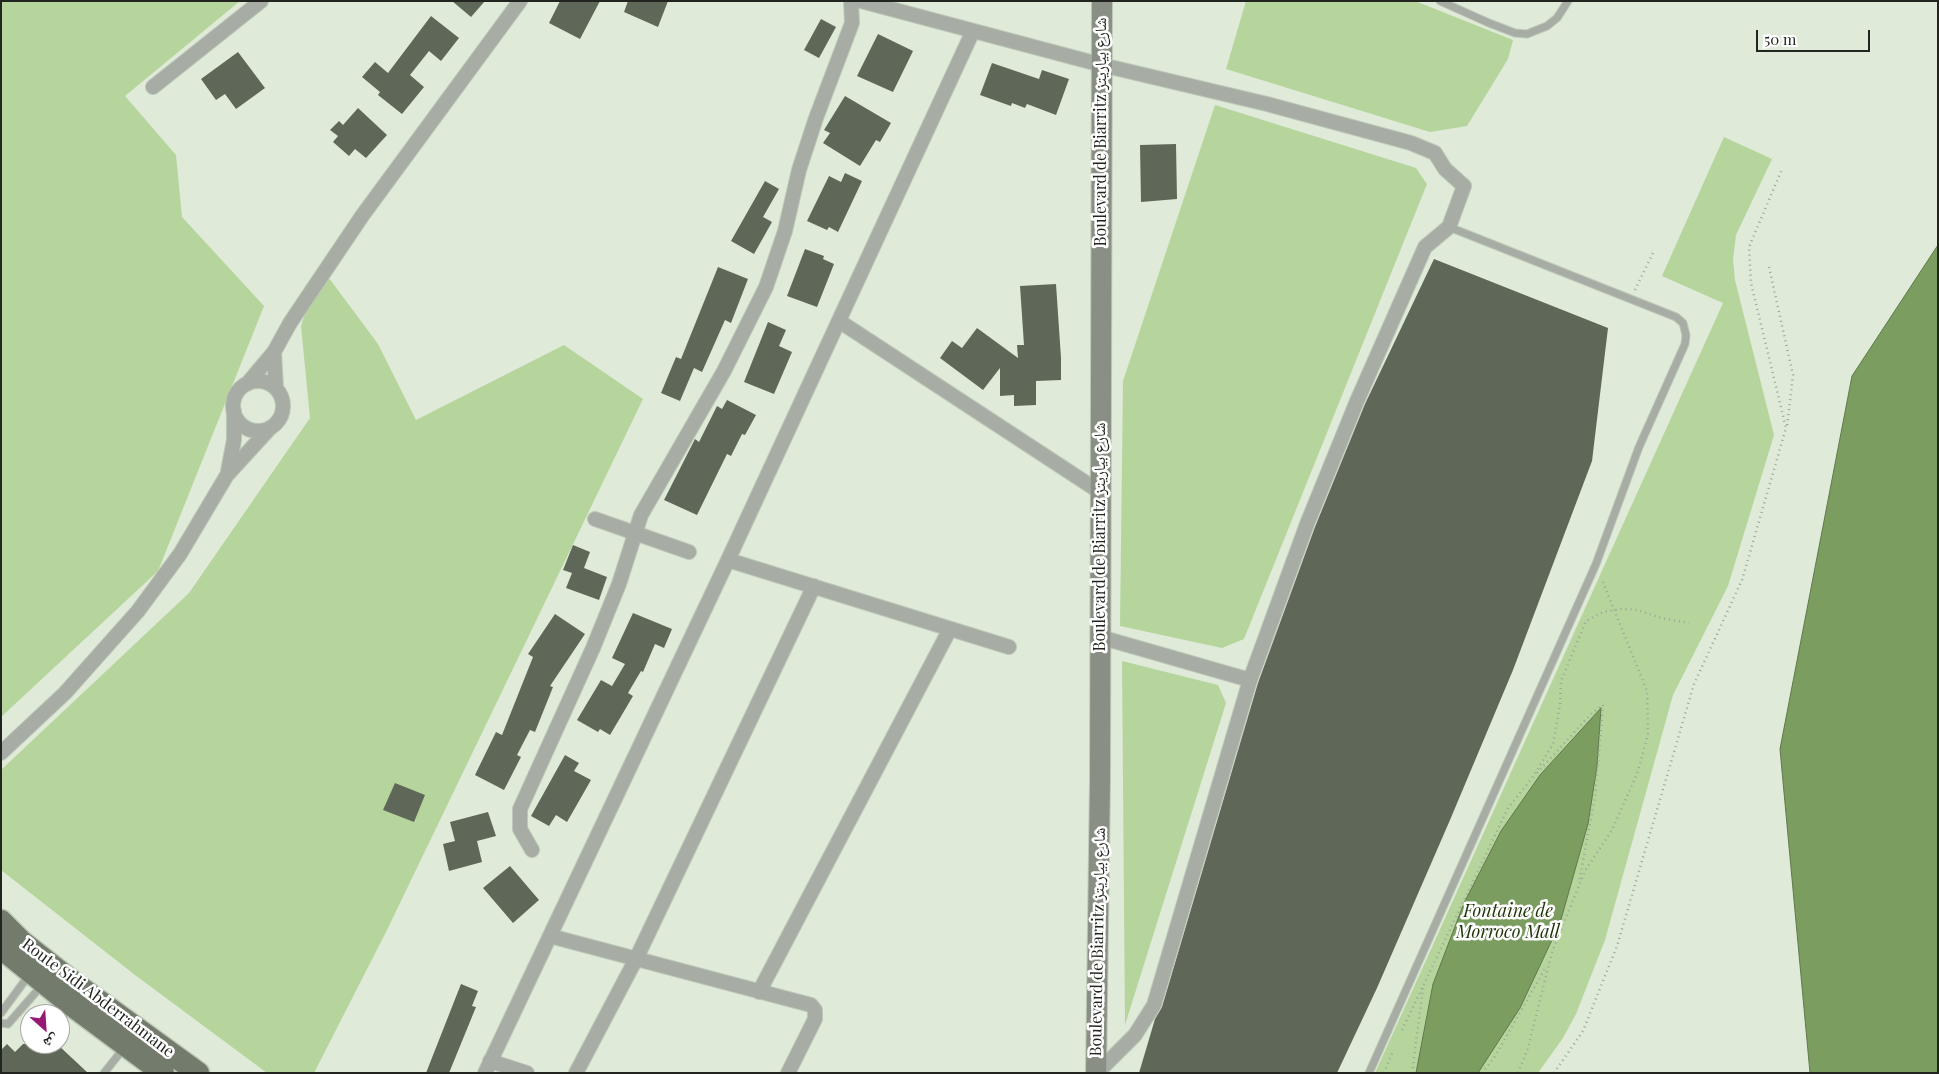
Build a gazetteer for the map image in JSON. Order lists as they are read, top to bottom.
{
  "streets": {
    "main road": ["Route Sidi Abderrahmane"],
    "street": ["Boulevard de Biarritz شارع بياريتز"]
  },
  "water": ["Fontaine de Morroco Mall"],
  "scale_bar": "50 m",
  "north": "bottom right"
}
